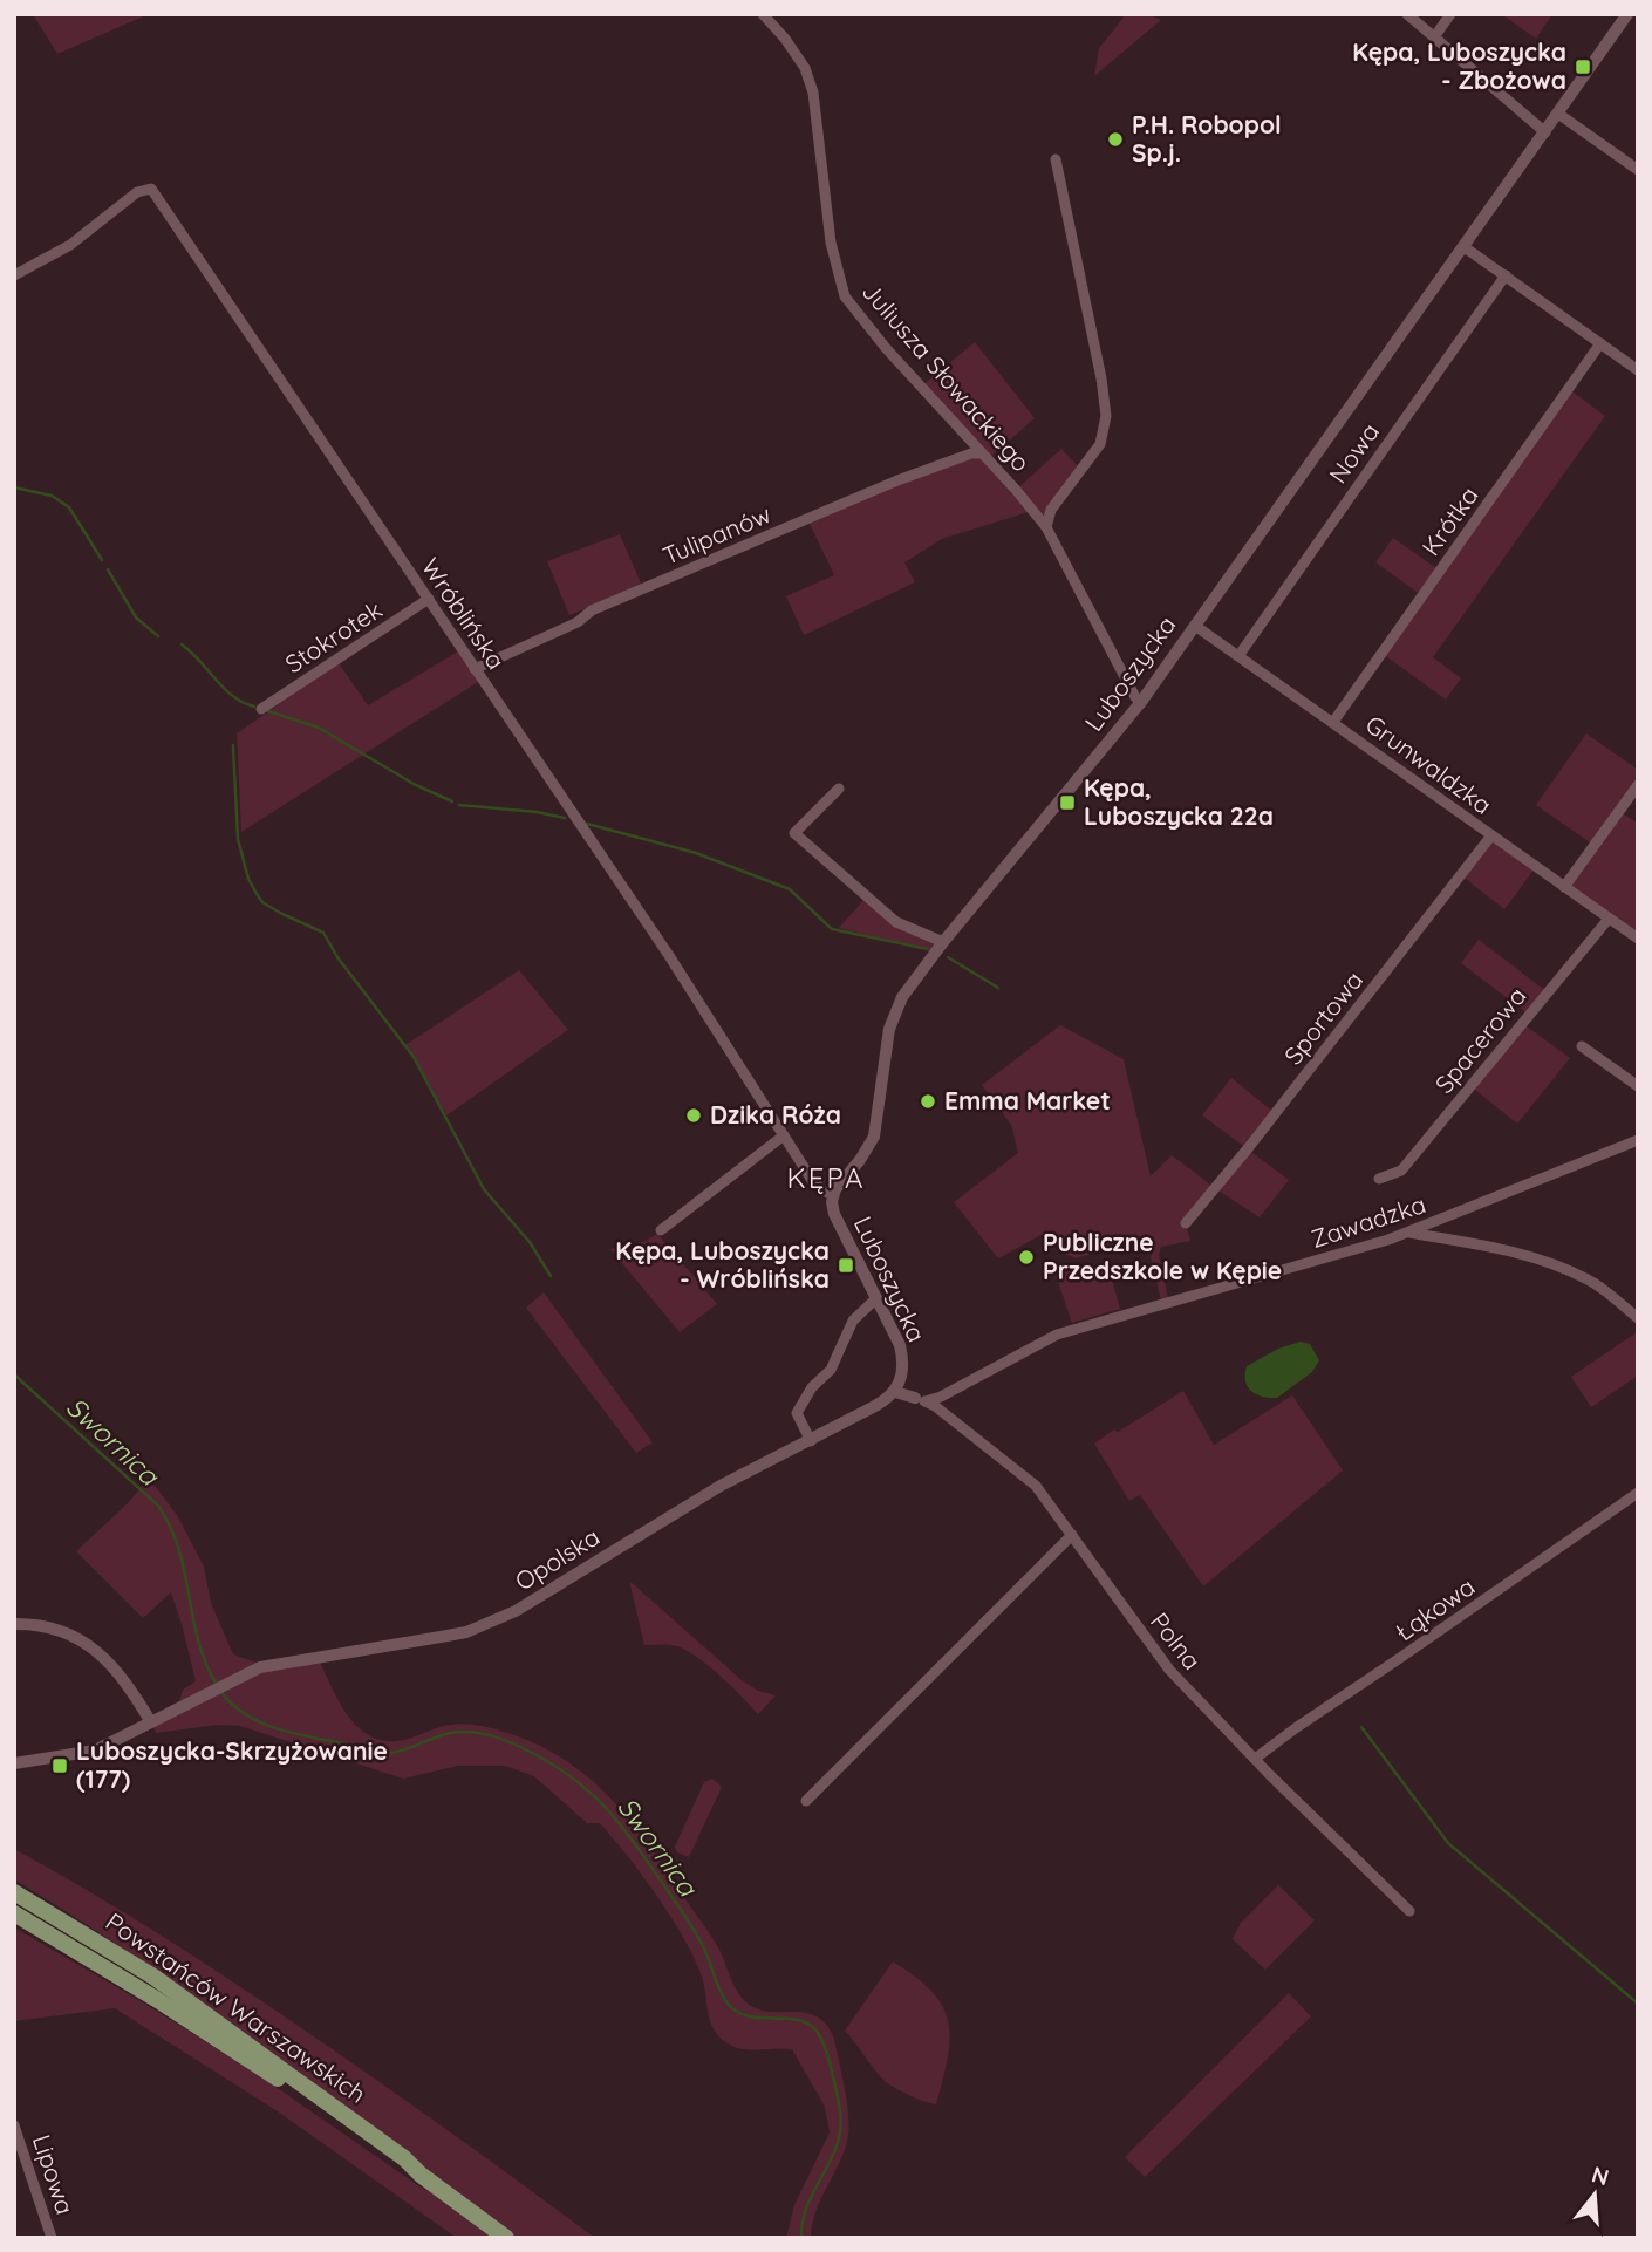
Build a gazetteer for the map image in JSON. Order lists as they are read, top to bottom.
{
  "streets": {
    "main road": ["Powstańców Warszawskich"],
    "street": [
      "Juliusza Słowackiego",
      "Nowa",
      "Krótka",
      "Tulipanów",
      "Wróblińska",
      "Stokrotek",
      "Luboszycka",
      "Grunwaldzka",
      "Sportowa",
      "Spacerowa",
      "Zawadzka",
      "Opolska",
      "Łąkowa",
      "Polna",
      "Lipowa"
    ]
  },
  "crossings": [
    ["Juliusza Słowackiego", "Tulipanów"],
    ["Juliusza Słowackiego", "Luboszycka"],
    ["Nowa", "Grunwaldzka"],
    ["Krótka", "Grunwaldzka"],
    ["Tulipanów", "Wróblińska"],
    ["Wróblińska", "Stokrotek"],
    ["Wróblińska", "Luboszycka"],
    ["Luboszycka", "Grunwaldzka"],
    ["Luboszycka", "Opolska"],
    ["Grunwaldzka", "Sportowa"],
    ["Grunwaldzka", "Spacerowa"],
    ["Zawadzka", "Polna"],
    ["Łąkowa", "Polna"]
  ],
  "districts": ["KĘPA"],
  "water": ["Swornica"],
  "places": {
    "transit": [
      "Kępa, Luboszycka - Zbożowa",
      "Kępa, Luboszycka 22a",
      "Kępa, Luboszycka - Wróblińska",
      "Luboszycka-Skrzyżowanie (177)"
    ],
    "other": [
      "P.H. Robopol Sp.j.",
      "Emma Market",
      "Dzika Róża",
      "Publiczne Przedszkole w Kępie"
    ]
  },
  "north": "top"
}
